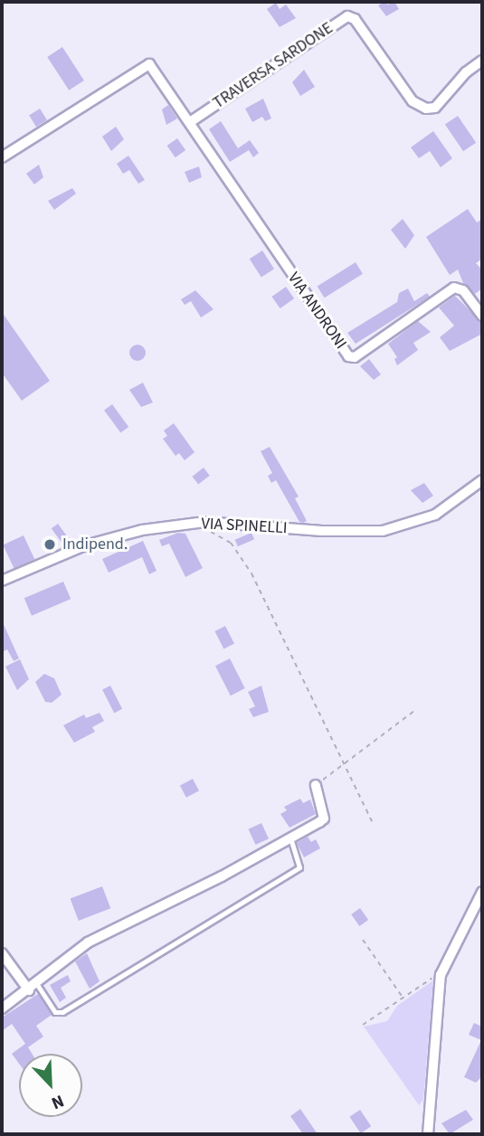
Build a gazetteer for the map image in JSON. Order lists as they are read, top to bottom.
{
  "streets": {
    "street": ["TRAVERSA SARDONE", "VIA ANDRONI", "VIA SPINELLI"]
  },
  "crossings": [
    ["TRAVERSA SARDONE", "VIA ANDRONI"]
  ],
  "places": ["Indipend."],
  "north": "bottom right"
}
